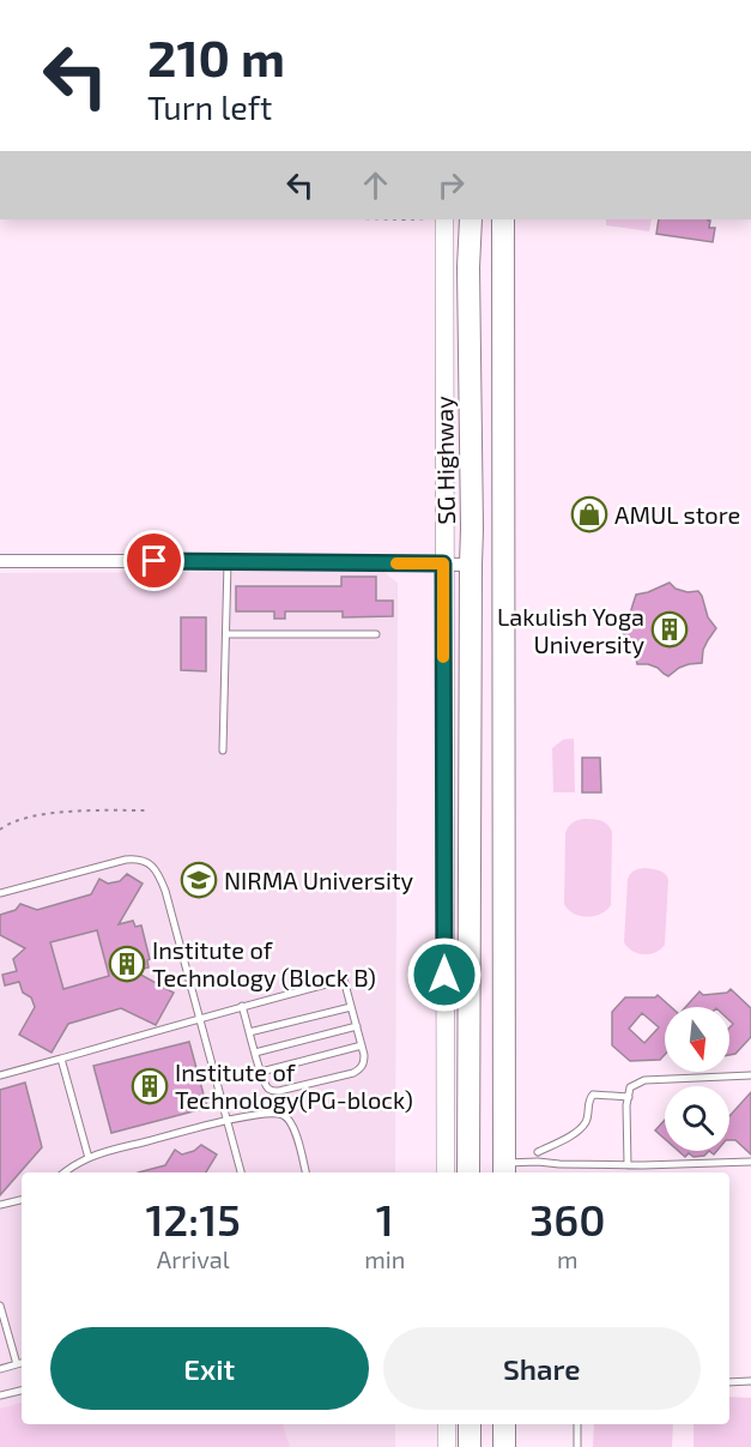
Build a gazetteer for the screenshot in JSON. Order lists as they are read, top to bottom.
{
  "streets": {
    "highway": ["SG Highway"]
  },
  "places": {
    "shop": ["AMUL store"],
    "building": ["Lakulish Yoga University", "Institute of Technology (Block B)", "Institute of Technology(PG-block)"],
    "school or university": ["NIRMA University"]
  },
  "north": "bottom",
  "page": {
    "turn": ["210 m", "Turn left"],
    "eta": [
      "12:15",
      "Arrival",
      "1",
      "min",
      "360",
      "m"
    ],
    "buttons": ["Exit", "Share"]
  }
}
